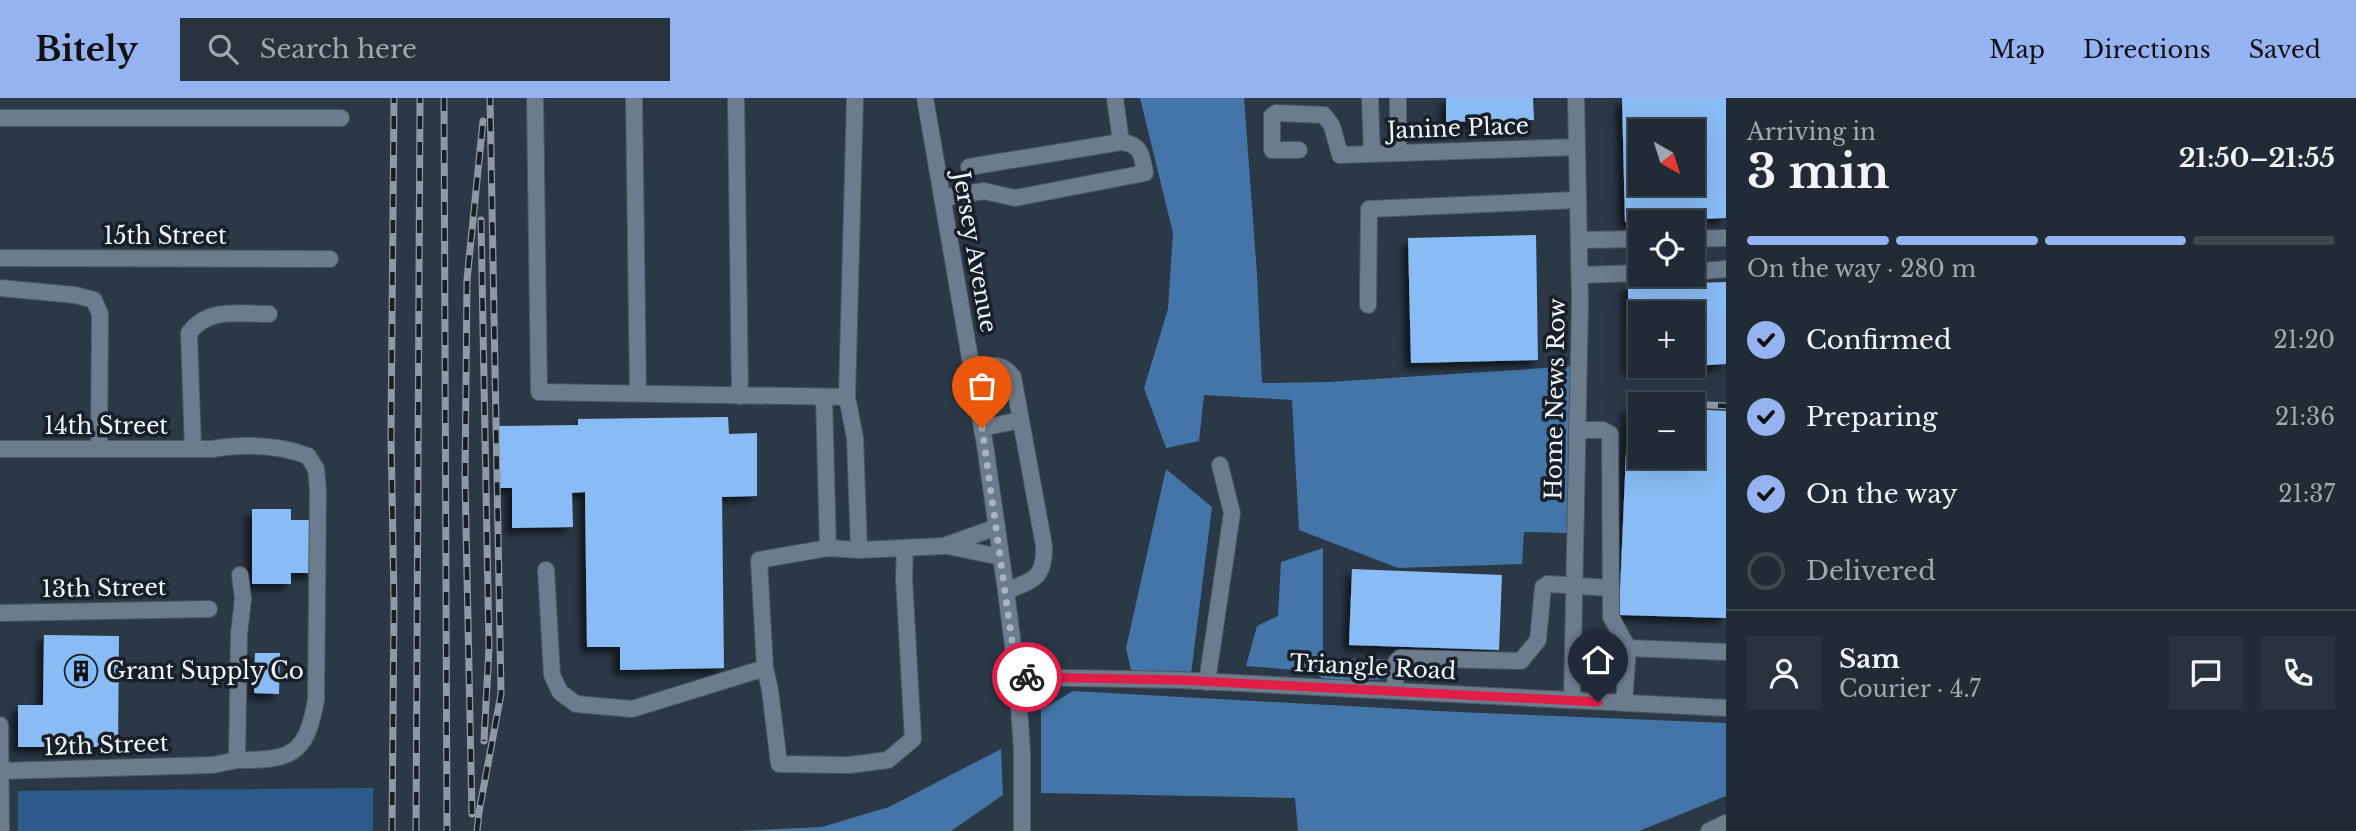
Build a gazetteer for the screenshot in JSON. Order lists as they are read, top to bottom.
{
  "streets": {
    "street": [
      "Janine Place",
      "15th Street",
      "Jersey Avenue",
      "Home News Row",
      "14th Street",
      "13th Street",
      "Triangle Road",
      "12th Street"
    ]
  },
  "crossings": [
    ["Janine Place", "Home News Row"],
    ["Jersey Avenue", "Triangle Road"],
    ["Home News Row", "Triangle Road"],
    ["14th Street", "12th Street"]
  ],
  "places": {
    "building": ["Grant Supply Co"]
  },
  "north": "bottom right",
  "page": {
    "header": "Bitely",
    "search": "Search here",
    "nav": ["Map", "Directions", "Saved"],
    "heading": ["3 min", "Arriving in", "21:50–21:55"],
    "panel": ["Sam", "Courier · 4.7"],
    "map_buttons": ["+", "−"],
    "bar": "On the way · 280 m",
    "list": [
      ["Confirmed", "21:20"],
      ["Preparing", "21:36"],
      ["On the way", "21:37"],
      "Delivered"
    ]
  }
}
